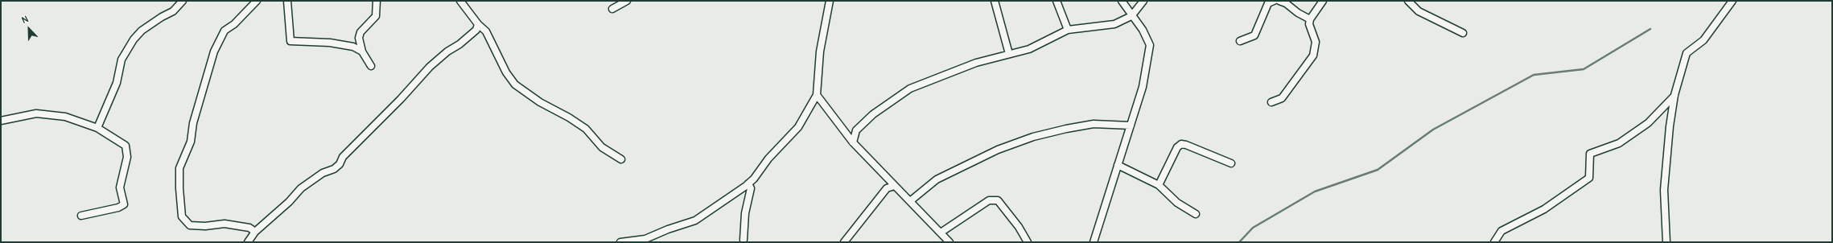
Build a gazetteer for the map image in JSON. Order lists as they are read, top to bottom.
{
  "north": "top left"
}
